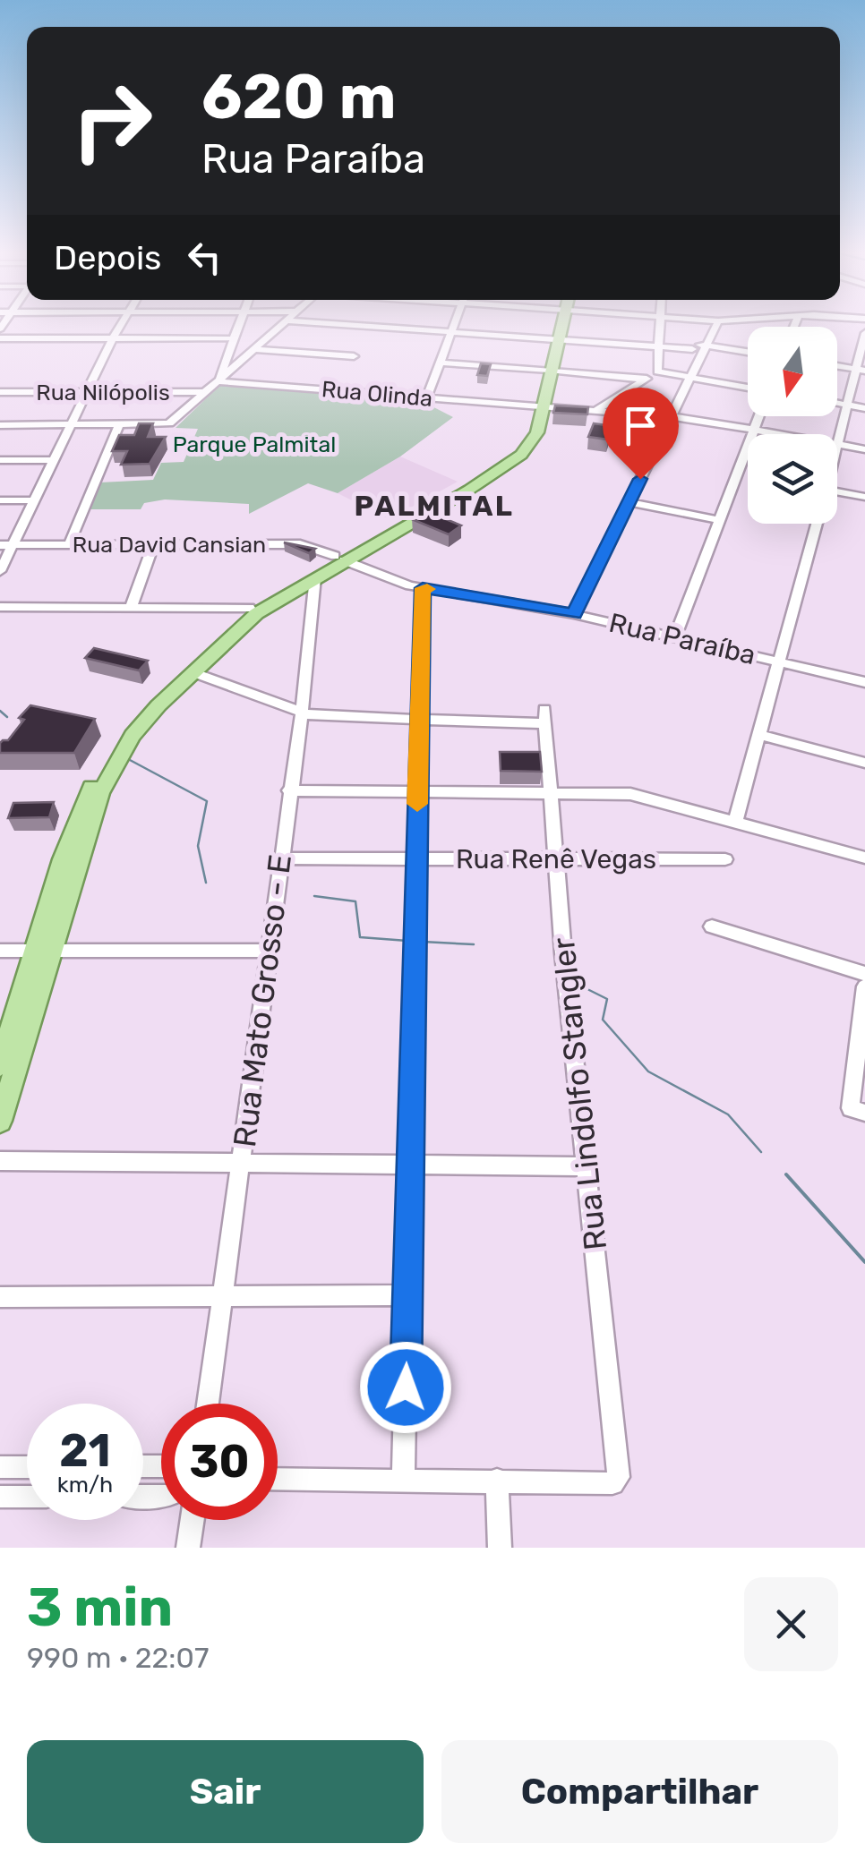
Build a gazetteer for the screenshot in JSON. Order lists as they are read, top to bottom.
{
  "streets": {
    "street": [
      "Rua Nilópolis",
      "Rua Olinda",
      "Rua David Cansian",
      "Rua Paraíba",
      "Rua Renê Vegas",
      "Rua Mato Grosso - E",
      "Rua Lindolfo Stangler"
    ]
  },
  "crossings": [
    ["Rua David Cansian", "Rua Paraíba"],
    ["Rua Renê Vegas", "Rua Mato Grosso - E"],
    ["Rua Renê Vegas", "Rua Lindolfo Stangler"]
  ],
  "districts": ["PALMITAL"],
  "parks": ["Parque Palmital"],
  "north": "bottom",
  "page": {
    "turn": ["620 m", "Rua Paraíba"],
    "then": "Depois",
    "speed": "21 km/h",
    "limit": "30",
    "heading": ["3 min", "990 m · 22:07"],
    "buttons": ["Sair", "Compartilhar"]
  }
}
